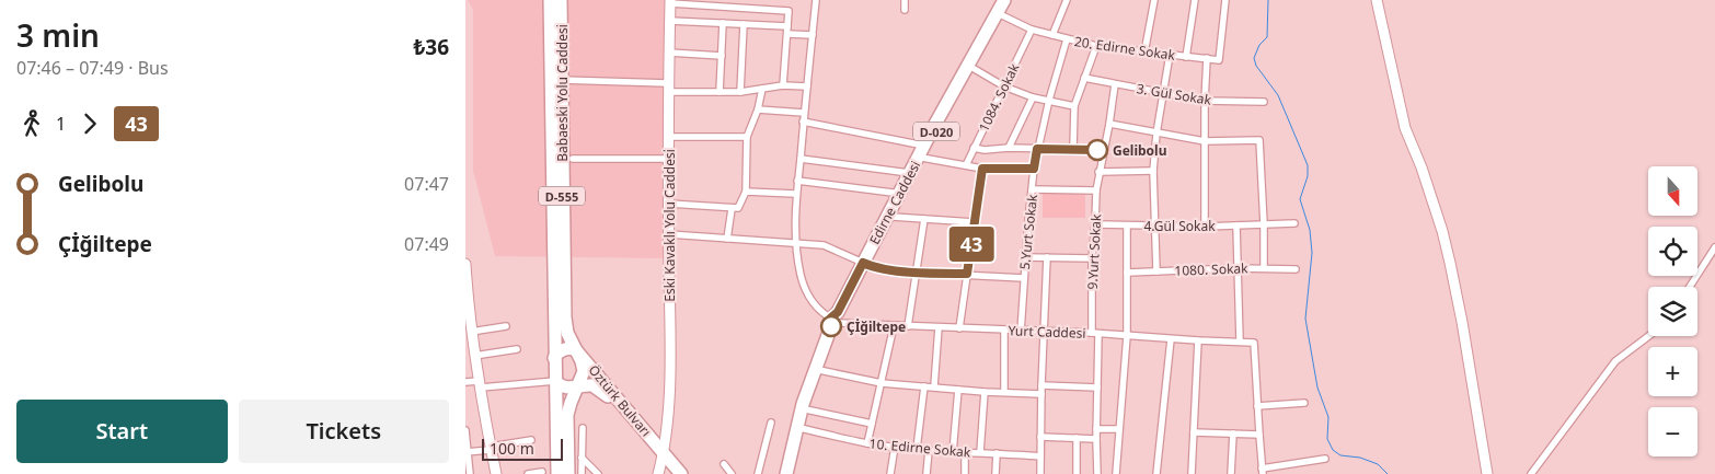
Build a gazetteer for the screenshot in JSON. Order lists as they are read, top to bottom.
{
  "streets": {
    "highway": [
      "Babaeski Yolu Caddesi",
      "D-020",
      "D-555",
      "Edirne Caddesi",
      "Öztürk Bulvarı"
    ],
    "street": [
      "20. Edirne Sokak",
      "3. Gül Sokak",
      "1084. Sokak",
      "Eski Kavaklı Yolu Caddesi",
      "4.Gül Sokak",
      "5.Yurt Sokak",
      "9.Yurt Sokak",
      "1080. Sokak",
      "Yurt Caddesi",
      "10. Edirne Sokak"
    ]
  },
  "crossings": [
    ["20. Edirne Sokak", "1084. Sokak"],
    ["20. Edirne Sokak", "Edirne Caddesi"],
    ["20. Edirne Sokak", "5.Yurt Sokak"],
    ["Babaeski Yolu Caddesi", "Öztürk Bulvarı"],
    ["3. Gül Sokak", "9.Yurt Sokak"],
    ["Edirne Caddesi", "Yurt Caddesi"],
    ["Edirne Caddesi", "10. Edirne Sokak"],
    ["Eski Kavaklı Yolu Caddesi", "Öztürk Bulvarı"],
    ["4.Gül Sokak", "9.Yurt Sokak"],
    ["5.Yurt Sokak", "Yurt Caddesi"],
    ["9.Yurt Sokak", "Yurt Caddesi"]
  ],
  "places": ["Gelibolu", "Çİğiltepe"],
  "lines": ["bus line 43"],
  "scale_bar": "100 m",
  "north": "bottom",
  "page": {
    "heading": ["3 min", "07:46 – 07:49 · Bus", "₺36"],
    "on_map": "43",
    "legs": ["1", "43"],
    "list": [
      {
        "name": "Gelibolu",
        "value": "07:47"
      },
      {
        "name": "Çİğiltepe",
        "value": "07:49"
      }
    ],
    "map_buttons": ["+", "−"],
    "buttons": ["Start", "Tickets"],
    "scale": "100 m"
  }
}
